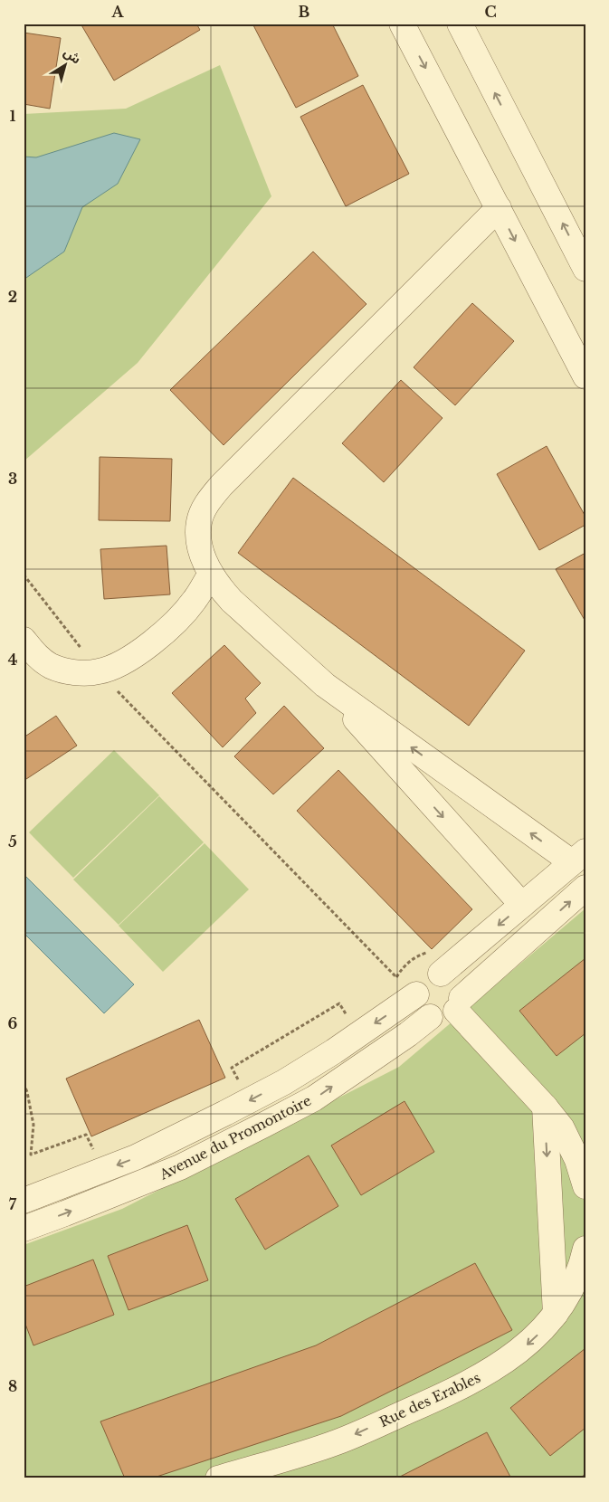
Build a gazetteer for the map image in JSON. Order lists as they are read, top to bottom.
{
  "streets": {
    "street": ["Avenue du Promontoire", "Rue des Erables"]
  },
  "one_way": ["Rue des Erables"],
  "north": "top right",
  "grid": {
    "columns": ["A", "B", "C"],
    "rows": [
      "1",
      "2",
      "3",
      "4",
      "5",
      "6",
      "7",
      "8"
    ]
  }
}
